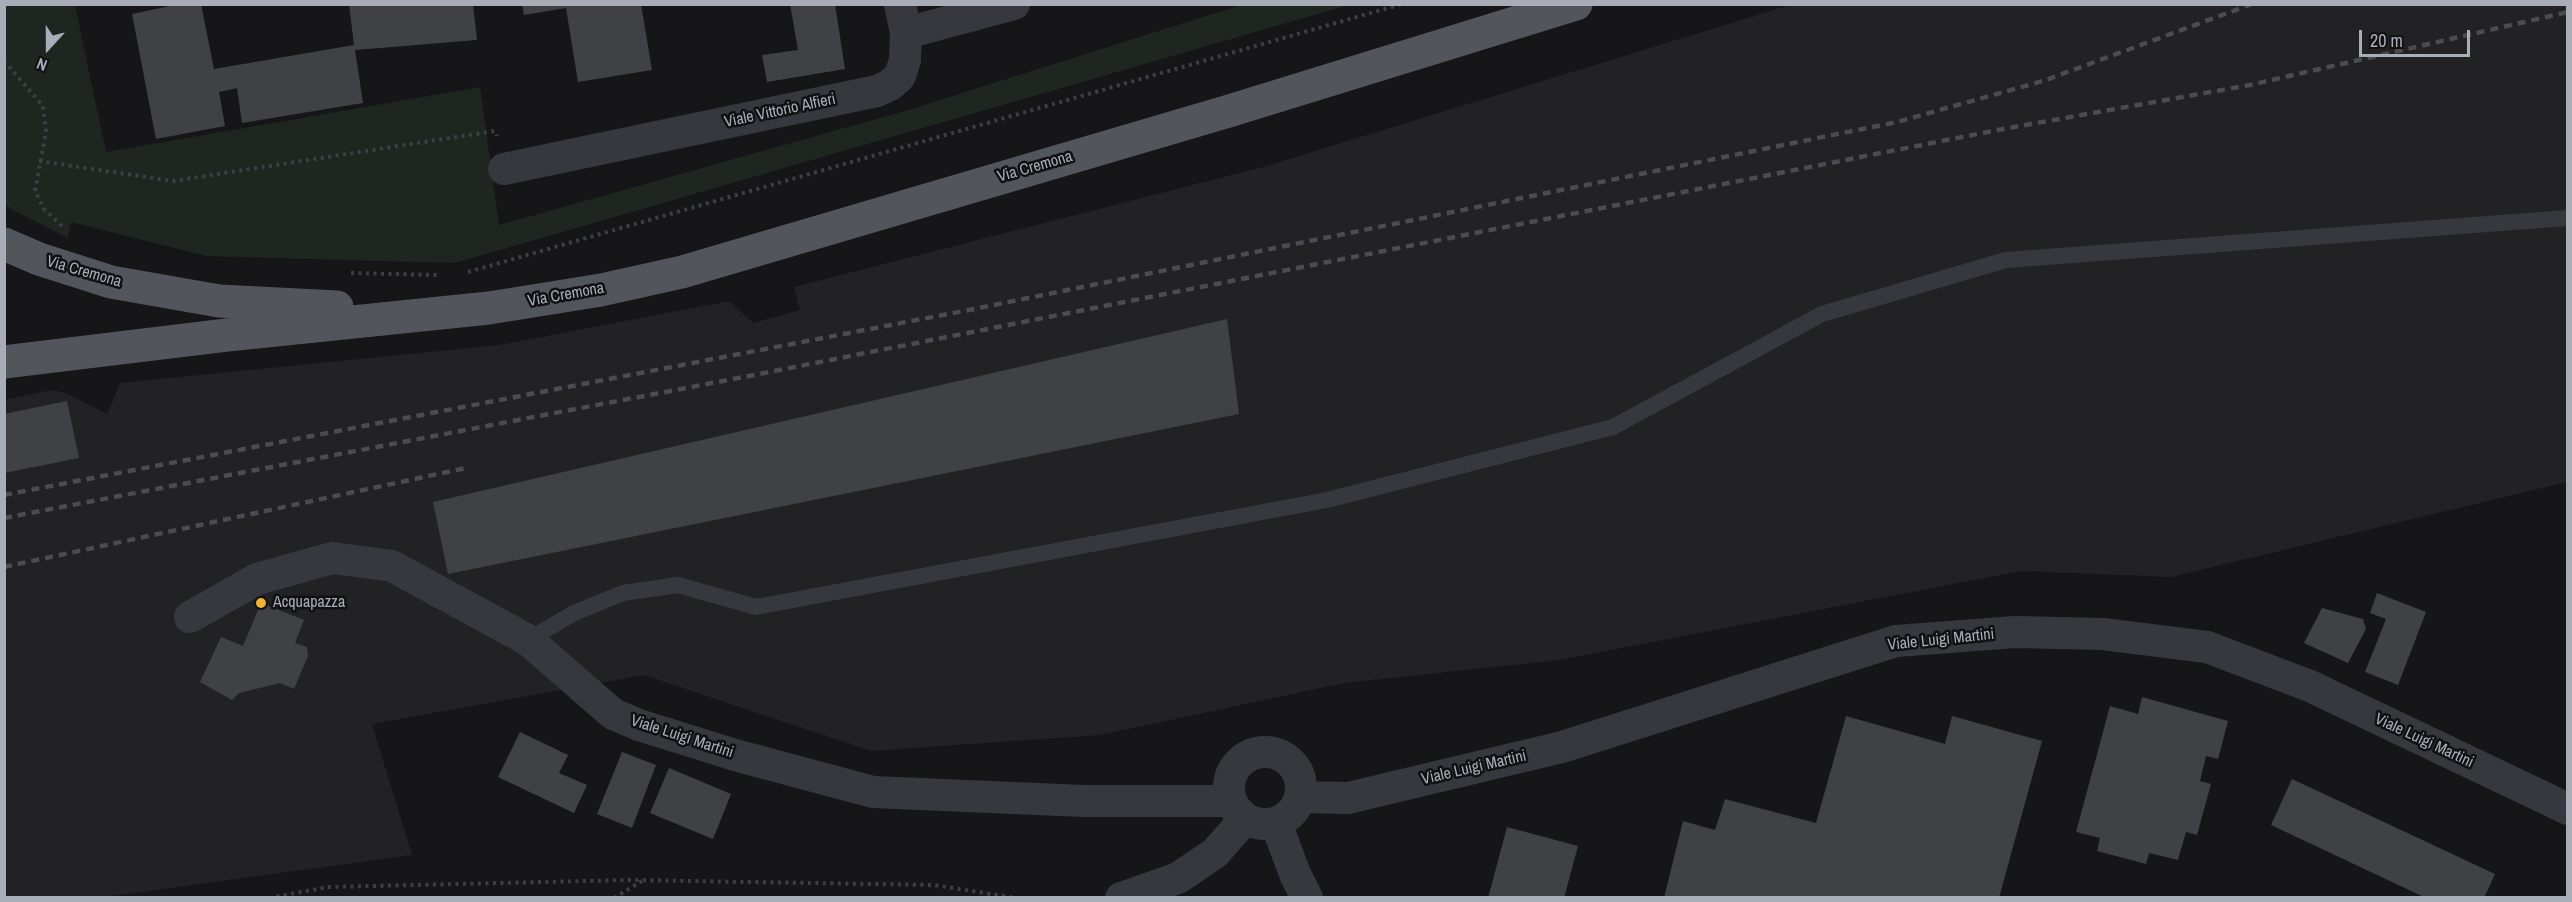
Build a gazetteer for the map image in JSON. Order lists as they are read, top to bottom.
{
  "streets": {
    "main road": ["Via Cremona"],
    "street": ["Viale Vittorio Alfieri", "Viale Luigi Martini"]
  },
  "places": ["Acquapazza"],
  "scale_bar": "20 m",
  "north": "bottom"
}
